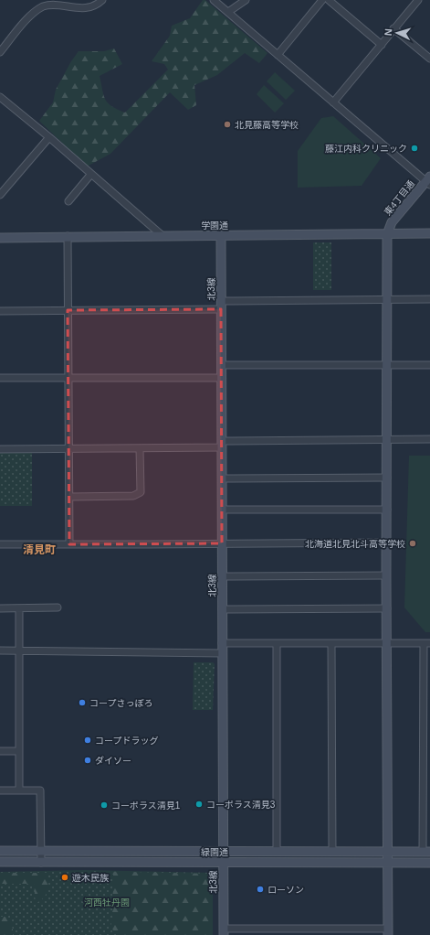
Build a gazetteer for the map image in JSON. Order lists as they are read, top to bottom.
{
  "streets": {
    "street": [
      "東4丁目通",
      "学園通",
      "北3線",
      "緑園通"
    ]
  },
  "crossings": [
    ["東4丁目通", "学園通"],
    ["学園通", "北3線"],
    ["北3線", "緑園通"]
  ],
  "districts": ["清見町"],
  "parks": ["河西牡丹園"],
  "places": [
    "北見藤高等学校",
    "藤江内科クリニック",
    "北海道北見北斗高等学校",
    "コープさっぽろ",
    "コープドラッグ",
    "ダイソー",
    "コーポラス清見3",
    "コーポラス清見1",
    "遊木民族",
    "ローソン"
  ],
  "north": "left"
}
